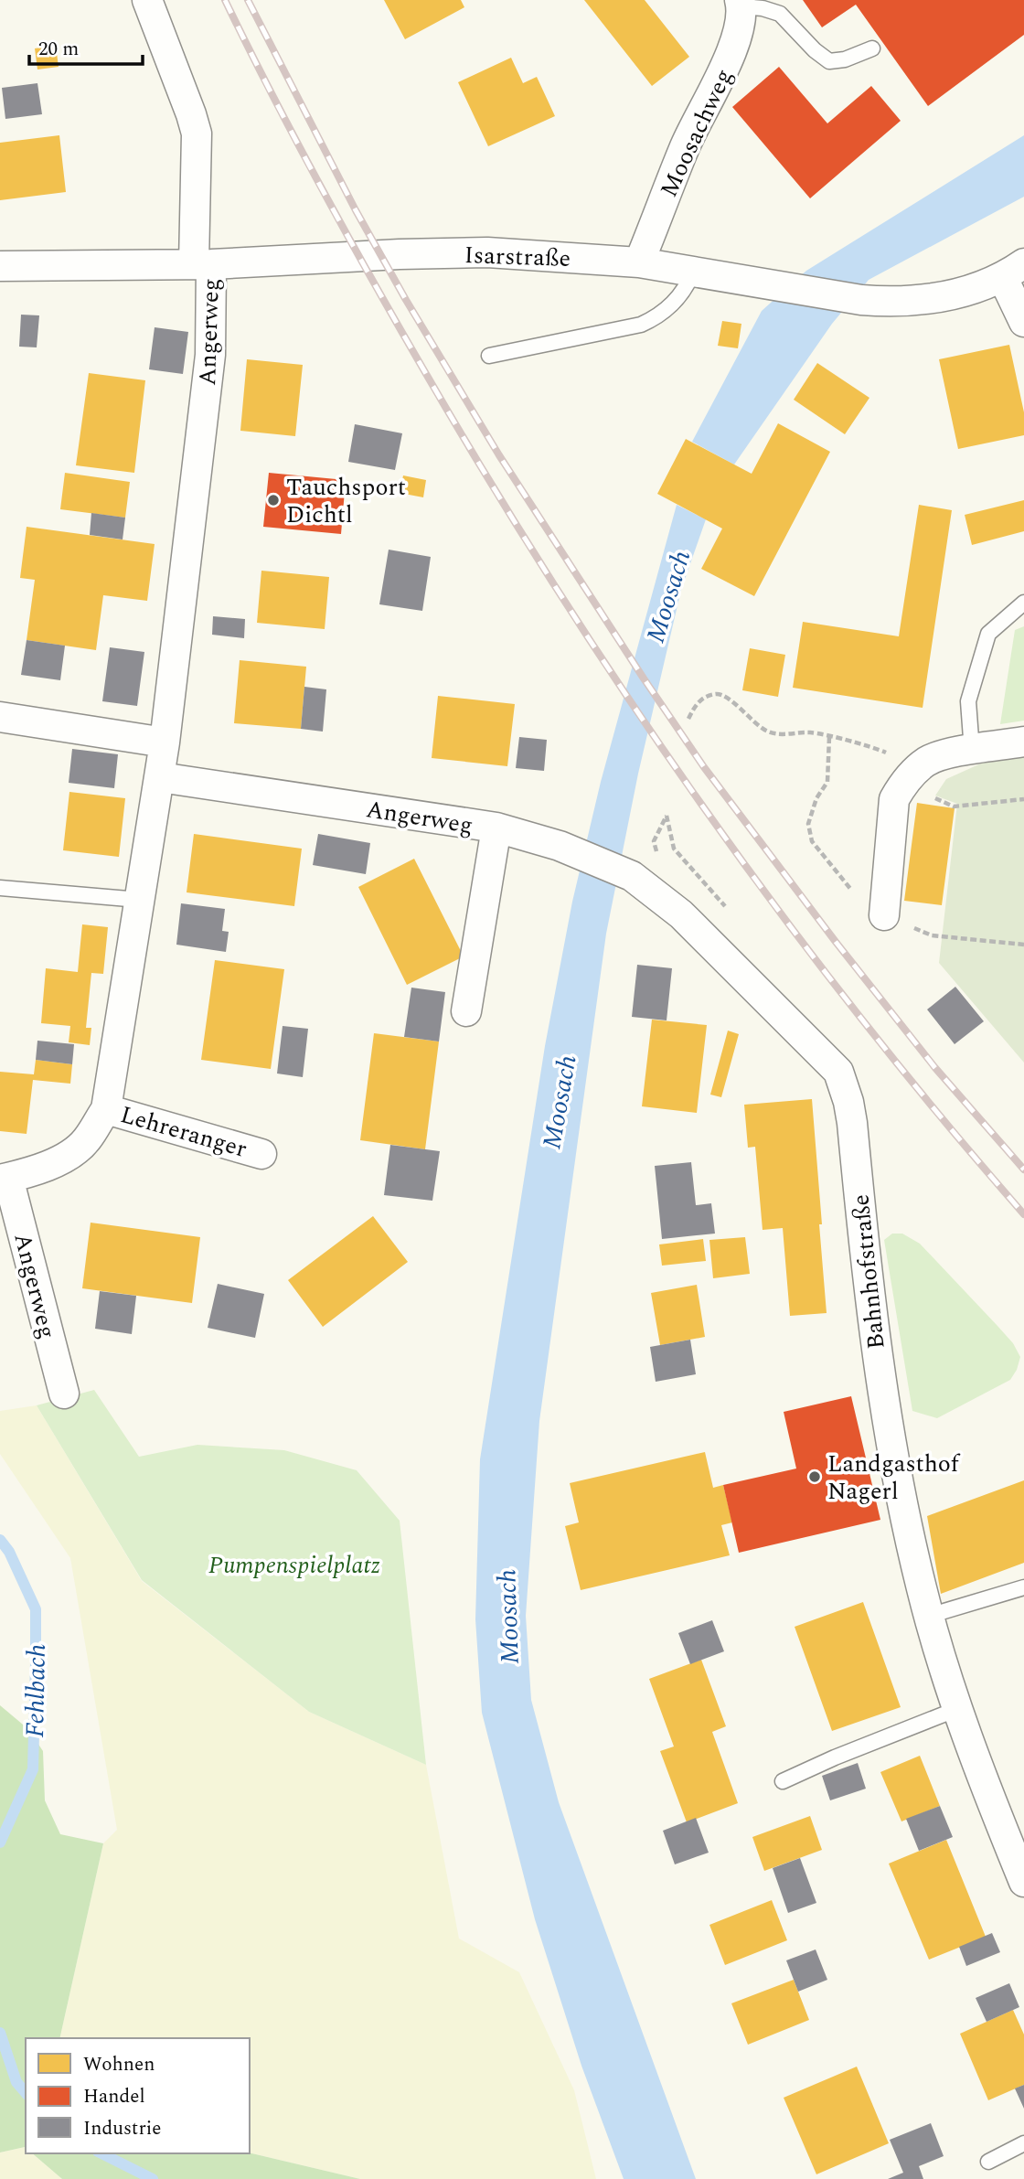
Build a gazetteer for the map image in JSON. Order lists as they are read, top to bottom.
{
  "streets": {
    "street": [
      "Moosachweg",
      "Isarstraße",
      "Angerweg",
      "Lehreranger",
      "Bahnhofstraße"
    ]
  },
  "crossings": [
    ["Moosachweg", "Isarstraße"],
    ["Isarstraße", "Angerweg"],
    ["Angerweg", "Lehreranger"],
    ["Angerweg", "Bahnhofstraße"]
  ],
  "water": ["Moosach", "Fehlbach"],
  "parks": ["Pumpenspielplatz"],
  "places": ["Tauchsport Dichtl", "Landgasthof Nagerl"],
  "legend": ["Wohnen", "Handel", "Industrie"],
  "scale_bar": "20 m"
}
